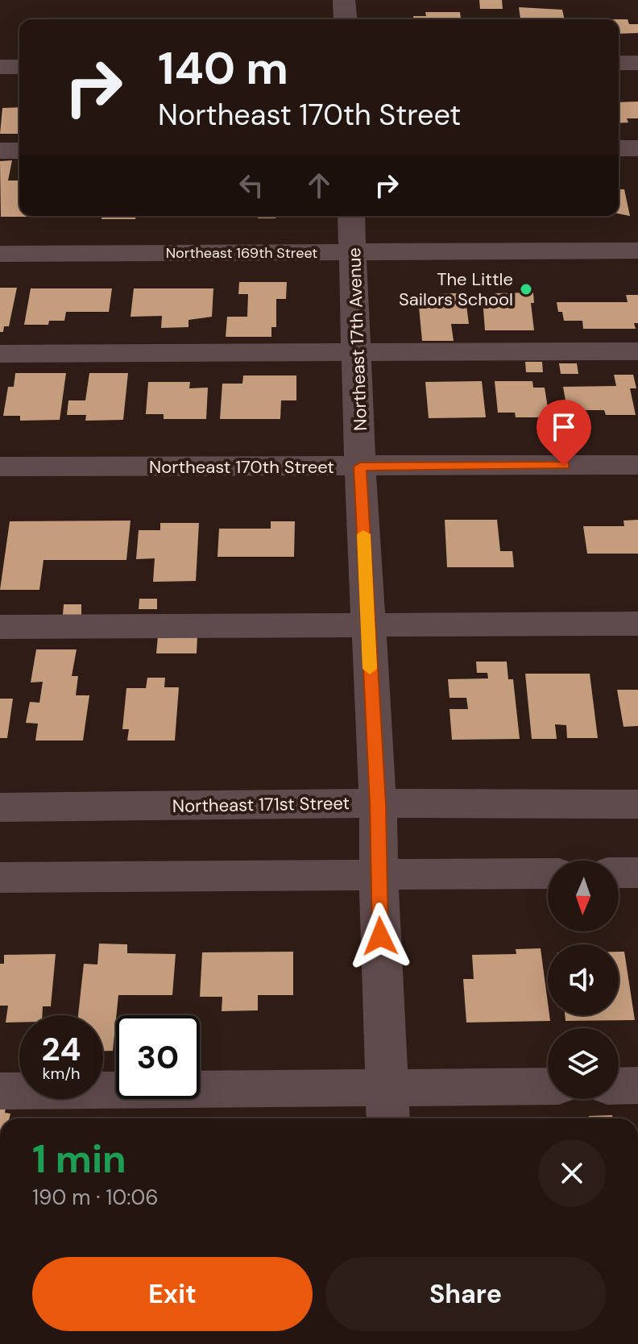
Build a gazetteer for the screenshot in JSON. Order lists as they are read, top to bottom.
{
  "streets": {
    "street": [
      "Northeast 169th Street",
      "Northeast 17th Avenue",
      "Northeast 170th Street",
      "Northeast 171st Street"
    ]
  },
  "crossings": [
    ["Northeast 169th Street", "Northeast 17th Avenue"],
    ["Northeast 17th Avenue", "Northeast 170th Street"],
    ["Northeast 17th Avenue", "Northeast 171st Street"]
  ],
  "places": ["The Little Sailors School"],
  "north": "bottom",
  "page": {
    "turn": ["140 m", "Northeast 170th Street"],
    "speed": "24 km/h",
    "limit": "30",
    "heading": ["1 min", "190 m · 10:06"],
    "buttons": ["Exit", "Share"]
  }
}
